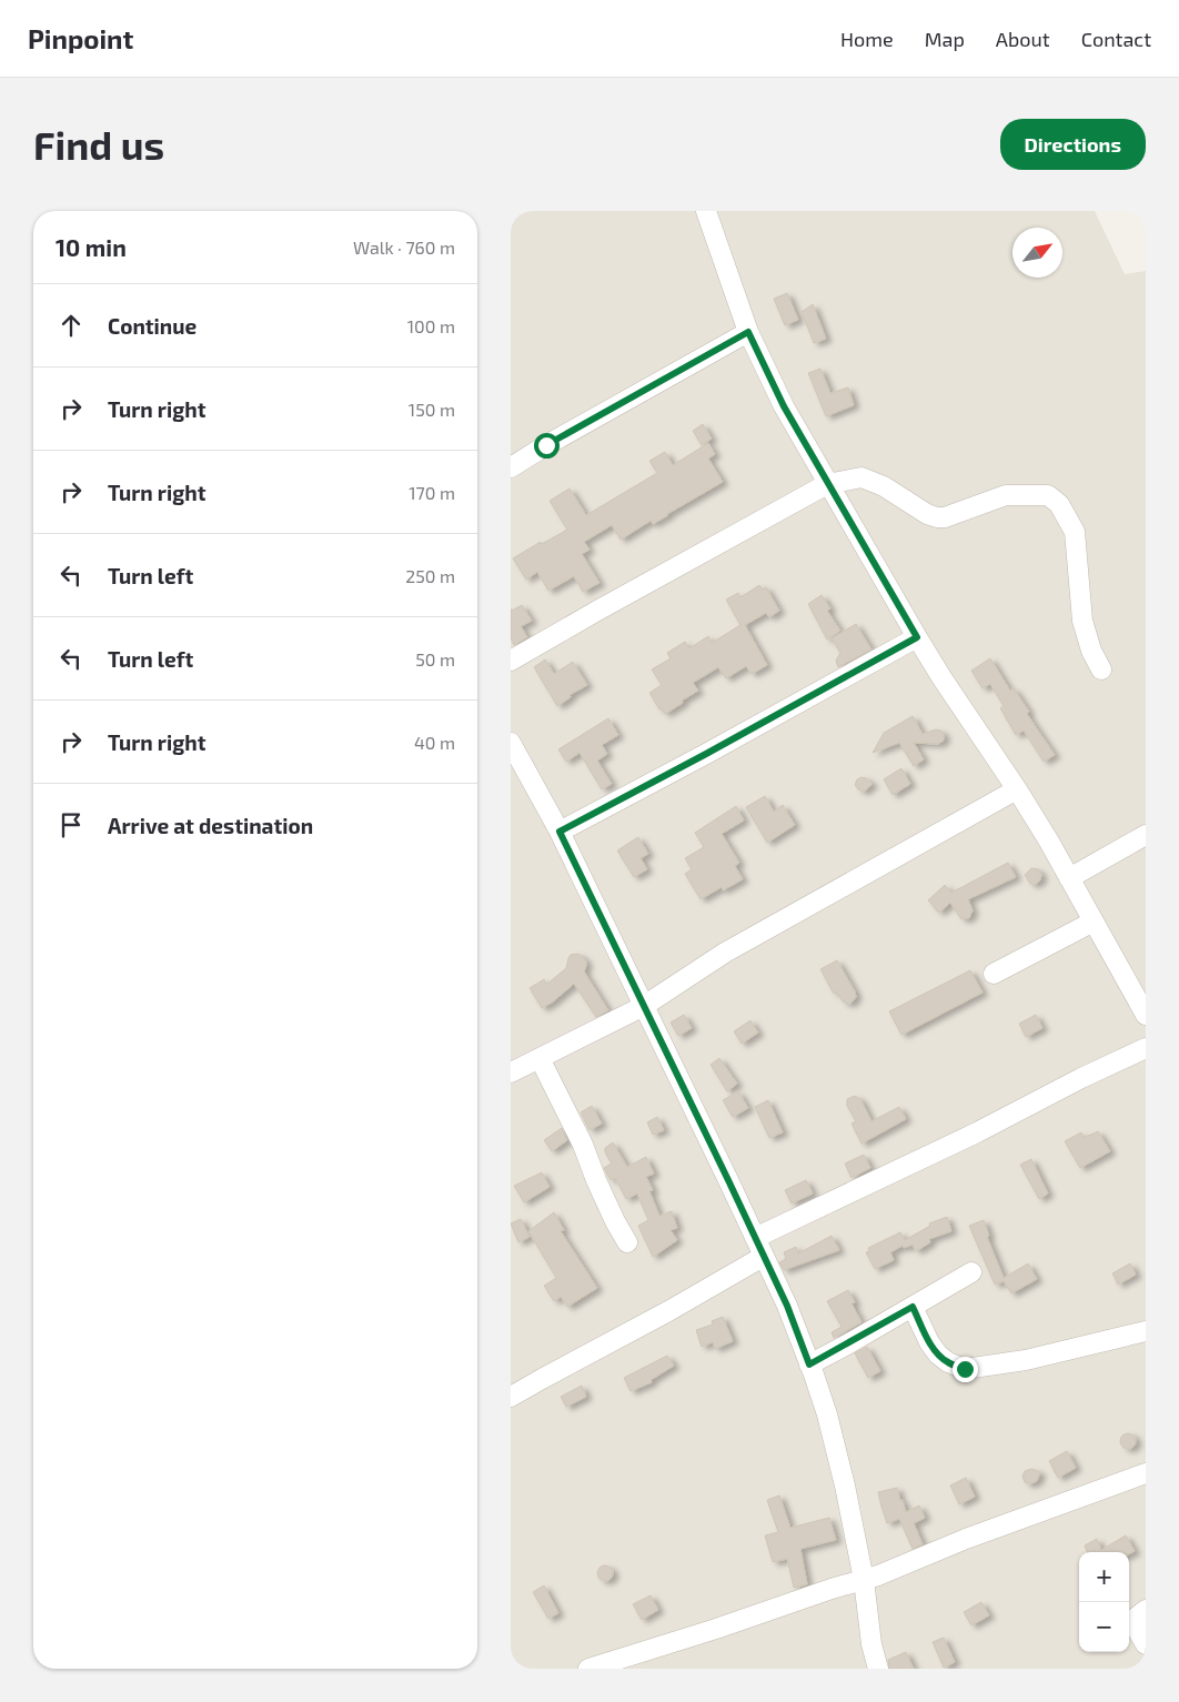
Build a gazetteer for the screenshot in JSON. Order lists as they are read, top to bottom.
{
  "north": "top right",
  "page": {
    "header": "Pinpoint",
    "nav": [
      "Home",
      "Map",
      "About",
      "Contact"
    ],
    "buttons": "Directions",
    "title": "Find us",
    "heading": ["10 min", "Walk · 760 m"],
    "list": [
      ["Continue", "100 m"],
      ["Turn right", "150 m"],
      ["Turn right", "170 m"],
      ["Turn left", "250 m"],
      ["Turn left", "50 m"],
      ["Turn right", "40 m"],
      "Arrive at destination"
    ],
    "map_buttons": ["+", "−"]
  }
}
